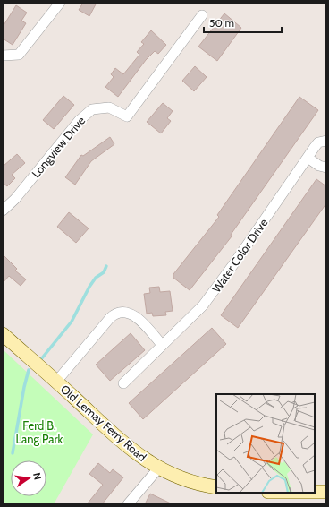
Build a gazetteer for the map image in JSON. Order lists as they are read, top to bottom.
{
  "streets": {
    "main road": ["Old Lemay Ferry Road"],
    "street": ["Longview Drive", "Water Color Drive"]
  },
  "parks": ["Ferd B. Lang Park"],
  "scale_bar": "50 m",
  "north": "right"
}
